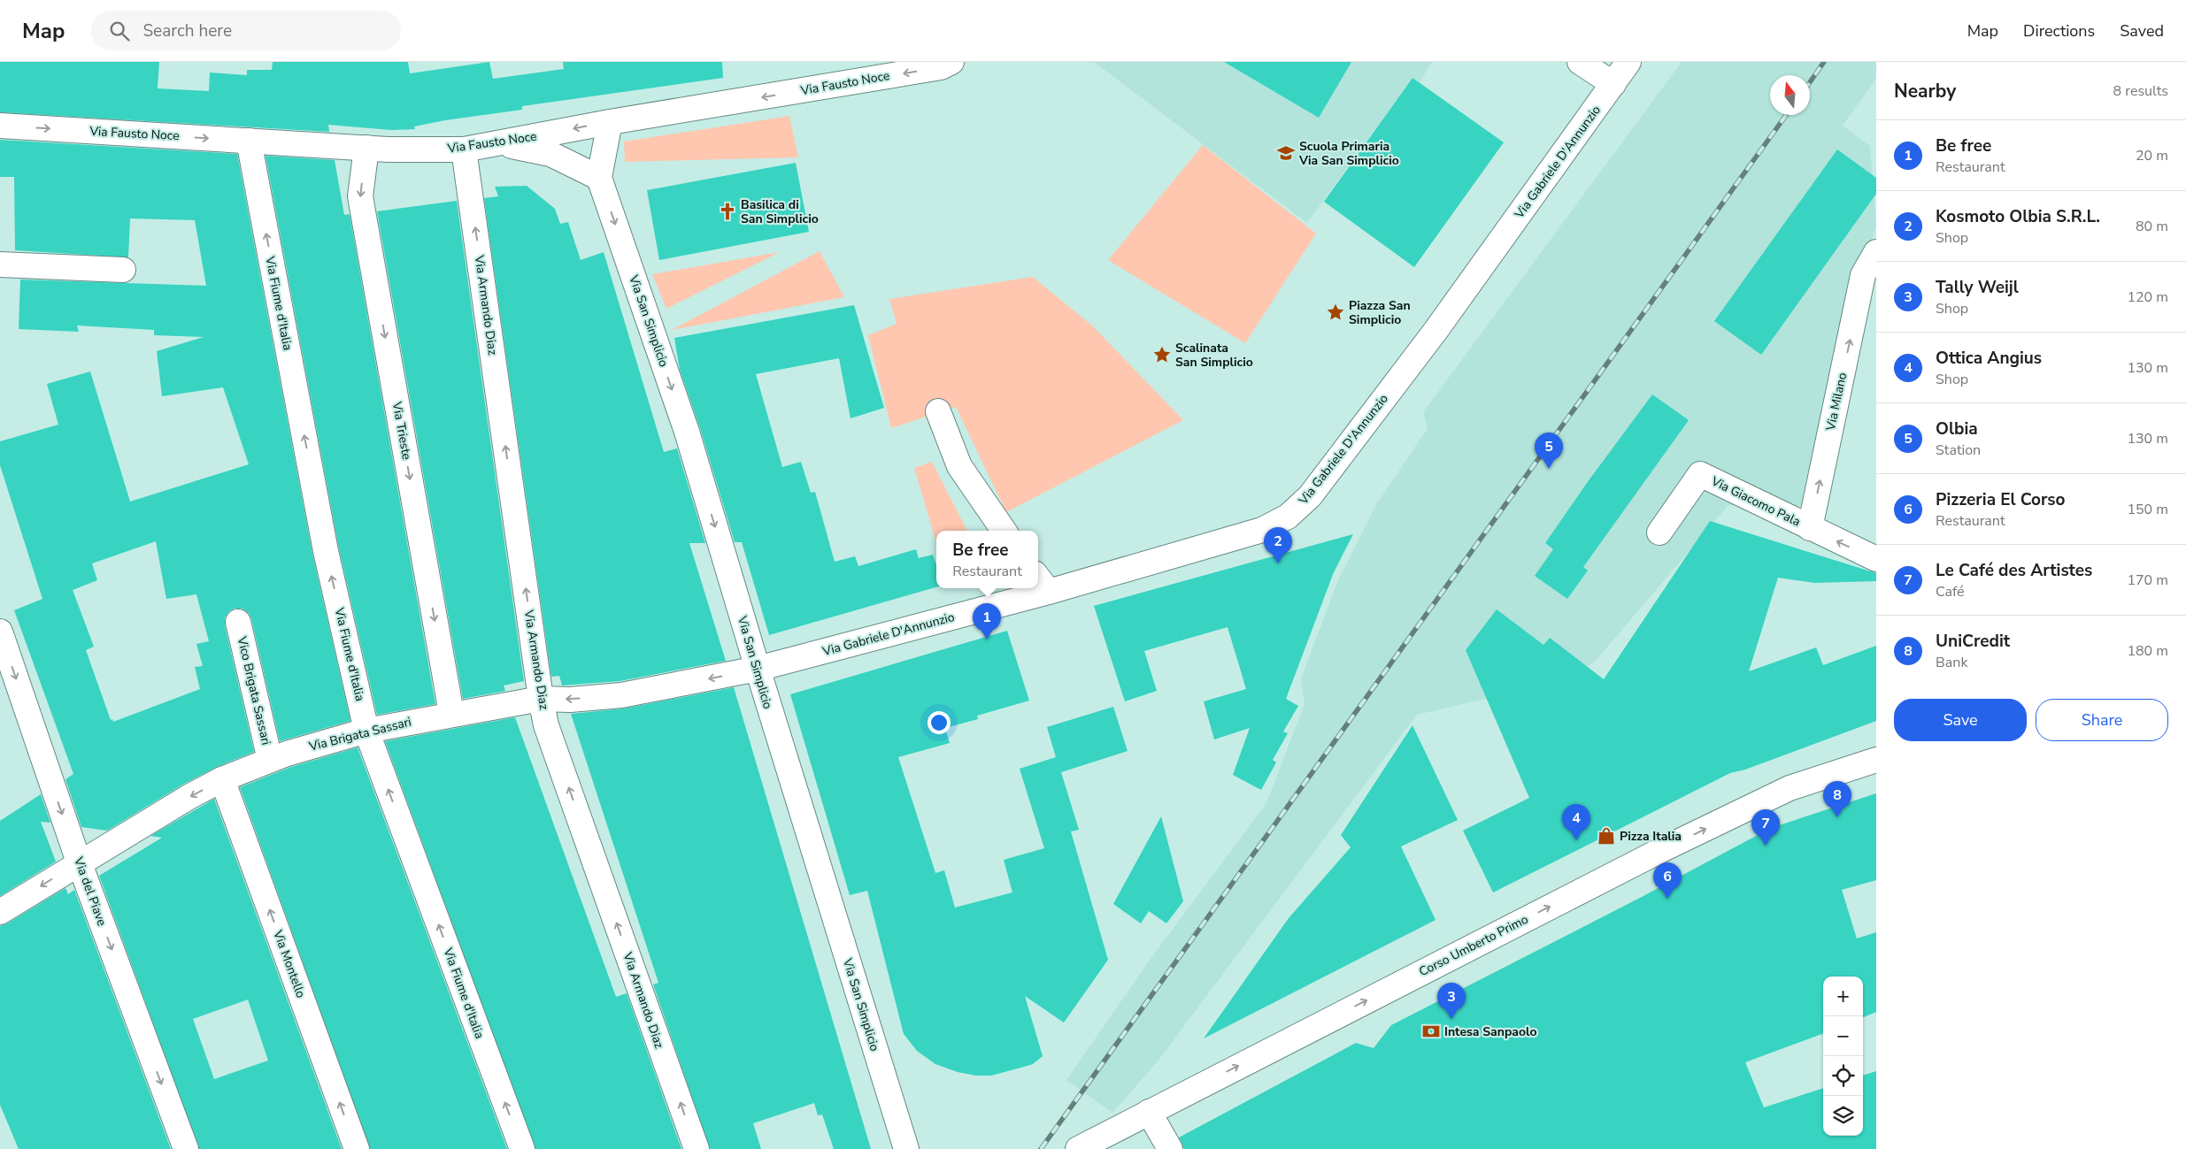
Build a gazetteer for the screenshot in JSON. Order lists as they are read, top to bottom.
{
  "streets": {
    "street": [
      "Via Fausto Noce",
      "Via Gabriele D'Annunzio",
      "Via Fiume d'Italia",
      "Via Armando Diaz",
      "Via San Simplicio",
      "Via Milano",
      "Via Trieste",
      "Via Giacomo Pala",
      "Vico Brigata Sassari",
      "Via Brigata Sassari",
      "Via del Piave",
      "Corso Umberto Primo",
      "Via Montello"
    ]
  },
  "crossings": [
    ["Via Fausto Noce", "Via Fiume d'Italia"],
    ["Via Fausto Noce", "Via Armando Diaz"],
    ["Via Fausto Noce", "Via San Simplicio"],
    ["Via Fausto Noce", "Via Trieste"],
    ["Via Gabriele D'Annunzio", "Via San Simplicio"],
    ["Via Gabriele D'Annunzio", "Via Brigata Sassari"],
    ["Via Fiume d'Italia", "Via Brigata Sassari"],
    ["Via Armando Diaz", "Via Brigata Sassari"],
    ["Via San Simplicio", "Via Brigata Sassari"],
    ["Via Milano", "Via Giacomo Pala"],
    ["Via Trieste", "Via Brigata Sassari"],
    ["Vico Brigata Sassari", "Via Brigata Sassari"],
    ["Via Brigata Sassari", "Via del Piave"],
    ["Via Brigata Sassari", "Via Montello"]
  ],
  "one_way": [
    "Via Fiume d'Italia",
    "Via Armando Diaz",
    "Via San Simplicio",
    "Via Milano",
    "Via Trieste",
    "Via Brigata Sassari",
    "Via del Piave",
    "Corso Umberto Primo",
    "Via Montello"
  ],
  "places": {
    "school or university": ["Scuola Primaria Via San Simplicio"],
    "church": ["Basilica di San Simplicio"],
    "place": ["Piazza San Simplicio", "Scalinata San Simplicio"],
    "shop": ["Pizza Italia"],
    "bank": ["Intesa Sanpaolo"]
  },
  "north": "top",
  "page": {
    "header": "Map",
    "search": "Search here",
    "nav": ["Map", "Directions", "Saved"],
    "heading": ["Nearby", "8 results"],
    "list": [
      {
        "mark": "1",
        "name": "Be free",
        "note": "Restaurant",
        "value": "20 m"
      },
      {
        "mark": "2",
        "name": "Kosmoto Olbia S.R.L.",
        "note": "Shop",
        "value": "80 m"
      },
      {
        "mark": "3",
        "name": "Tally Weijl",
        "note": "Shop",
        "value": "120 m"
      },
      {
        "mark": "4",
        "name": "Ottica Angius",
        "note": "Shop",
        "value": "130 m"
      },
      {
        "mark": "5",
        "name": "Olbia",
        "note": "Station",
        "value": "130 m"
      },
      {
        "mark": "6",
        "name": "Pizzeria El Corso",
        "note": "Restaurant",
        "value": "150 m"
      },
      {
        "mark": "7",
        "name": "Le Café des Artistes",
        "note": "Café",
        "value": "170 m"
      },
      {
        "mark": "8",
        "name": "UniCredit",
        "note": "Bank",
        "value": "180 m"
      }
    ],
    "pins": [
      "5",
      "2",
      "1",
      "8",
      "4",
      "7",
      "6",
      "3"
    ],
    "popup": ["Be free", "Restaurant"],
    "buttons": ["Save", "Share"],
    "map_buttons": ["+", "−"]
  }
}
